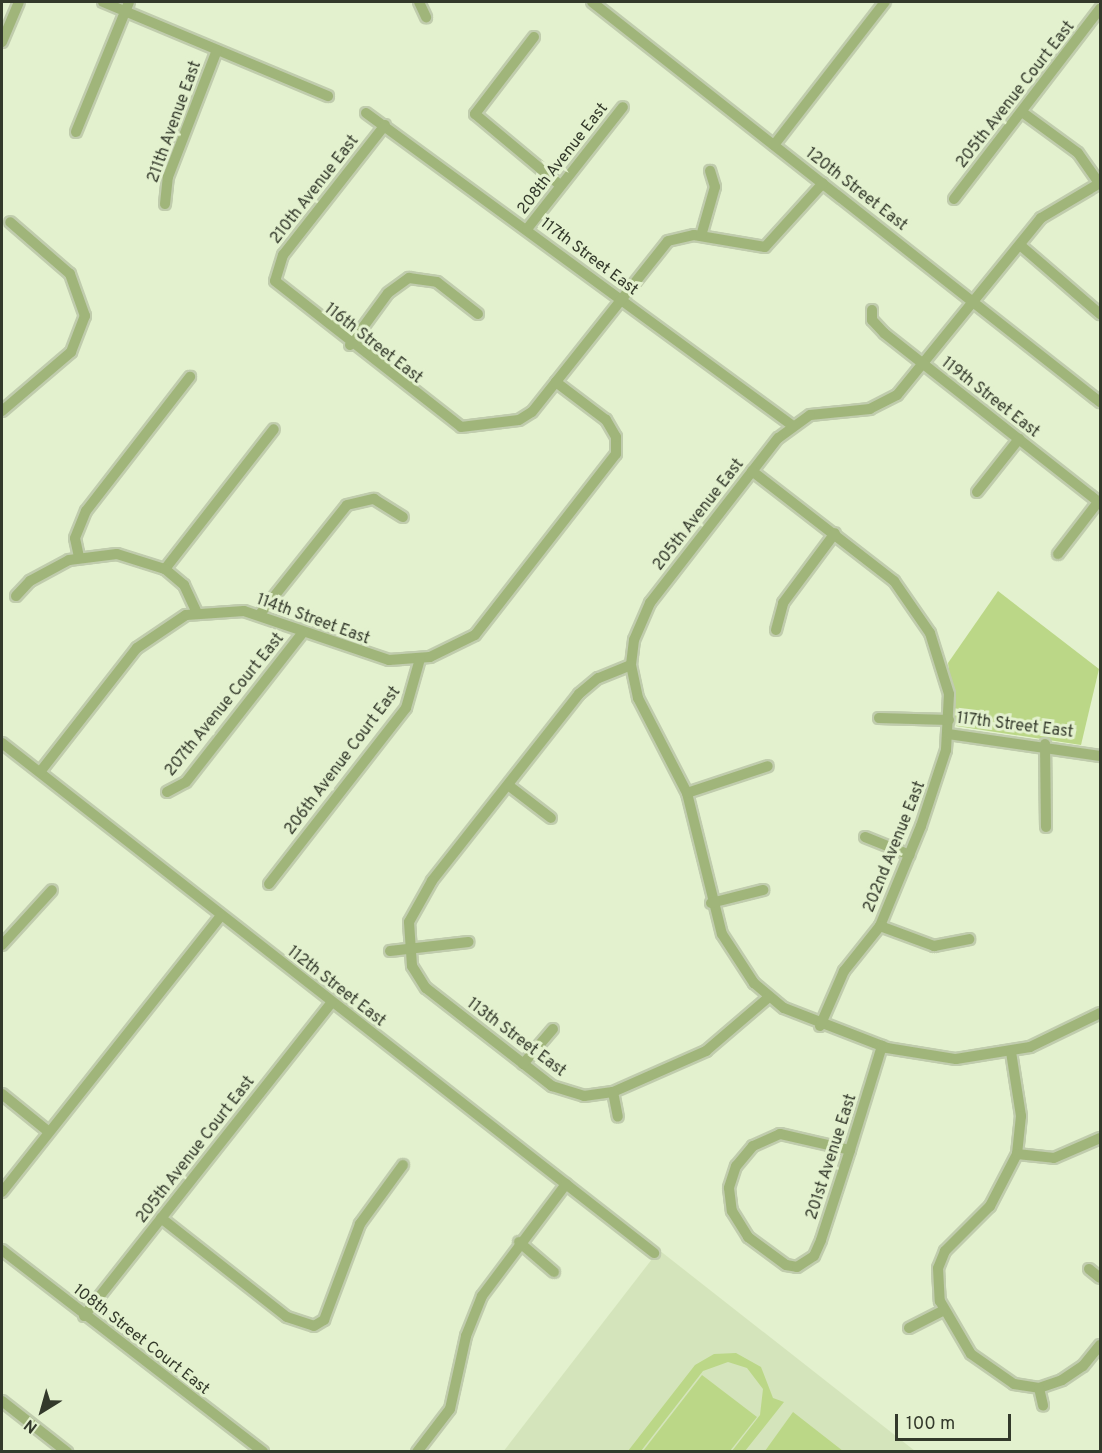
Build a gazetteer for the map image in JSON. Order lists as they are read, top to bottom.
{
  "streets": {
    "street": [
      "205th Avenue Court East",
      "211th Avenue East",
      "208th Avenue East",
      "210th Avenue East",
      "120th Street East",
      "117th Street East",
      "116th Street East",
      "119th Street East",
      "205th Avenue East",
      "114th Street East",
      "207th Avenue Court East",
      "206th Avenue Court East",
      "202nd Avenue East",
      "112th Street East",
      "113th Street East",
      "201st Avenue East",
      "108th Street Court East"
    ]
  },
  "crossings": [
    ["205th Avenue Court East", "112th Street East"],
    ["205th Avenue Court East", "108th Street Court East"],
    ["208th Avenue East", "117th Street East"],
    ["210th Avenue East", "117th Street East"],
    ["210th Avenue East", "116th Street East"],
    ["120th Street East", "205th Avenue East"],
    ["117th Street East", "205th Avenue East"],
    ["117th Street East", "202nd Avenue East"],
    ["119th Street East", "205th Avenue East"],
    ["114th Street East", "207th Avenue Court East"],
    ["114th Street East", "206th Avenue Court East"]
  ],
  "scale_bar": "100 m",
  "north": "bottom left"
}
